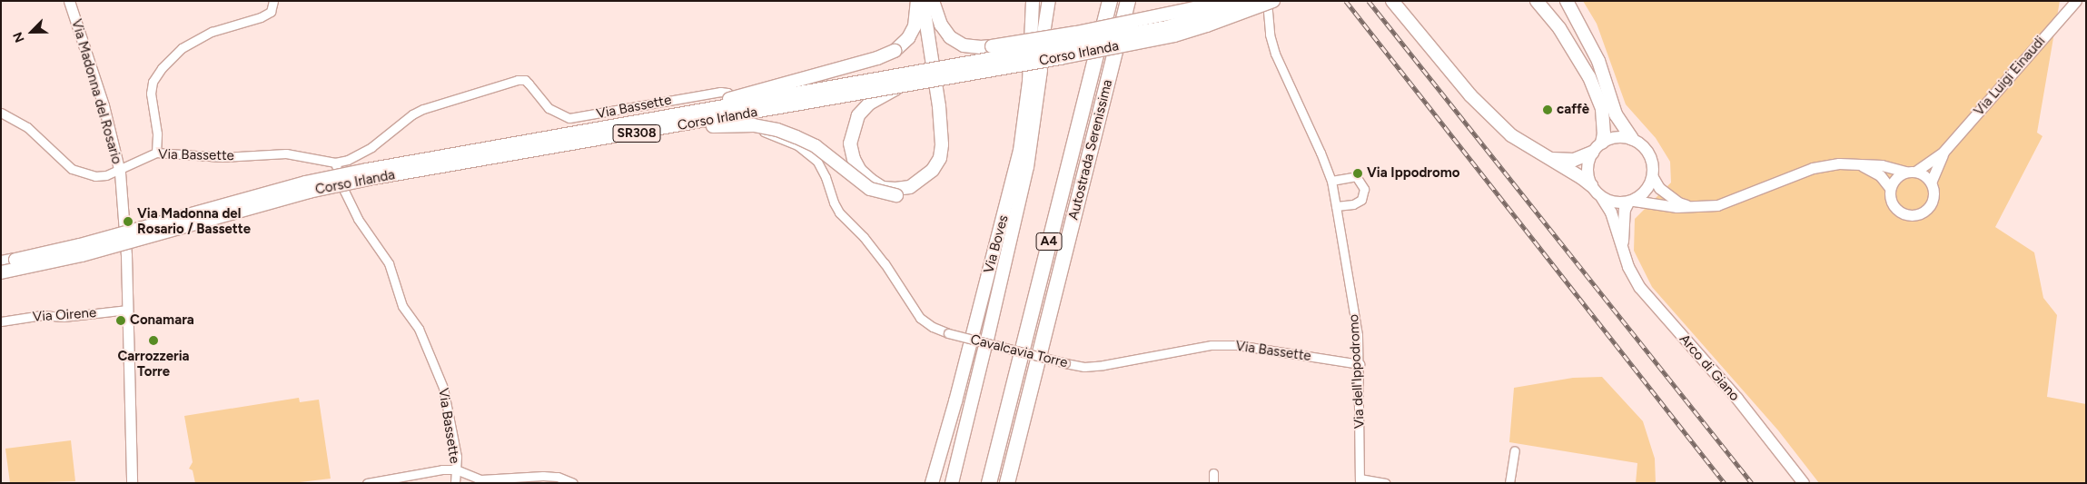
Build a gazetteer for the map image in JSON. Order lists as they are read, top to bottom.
{
  "streets": {
    "highway": [
      "Corso Irlanda",
      "SR308",
      "Autostrada Serenissima",
      "A4",
      "Via Boves"
    ],
    "main road": ["Arco di Giano"],
    "street": [
      "Via Luigi Einaudi",
      "Via Madonna del Rosario",
      "Via Bassette",
      "Via Oirene",
      "Cavalcavia Torre",
      "Via dell'Ippodromo"
    ]
  },
  "crossings": [
    ["Via Madonna del Rosario", "Via Bassette"],
    ["Via Madonna del Rosario", "Via Oirene"],
    ["Via Bassette", "Cavalcavia Torre"],
    ["Via Bassette", "Via dell'Ippodromo"]
  ],
  "places": [
    "caffè",
    "Via Ippodromo",
    "Via Madonna del Rosario / Bassette",
    "Conamara",
    "Carrozzeria Torre"
  ],
  "north": "bottom left"
}
